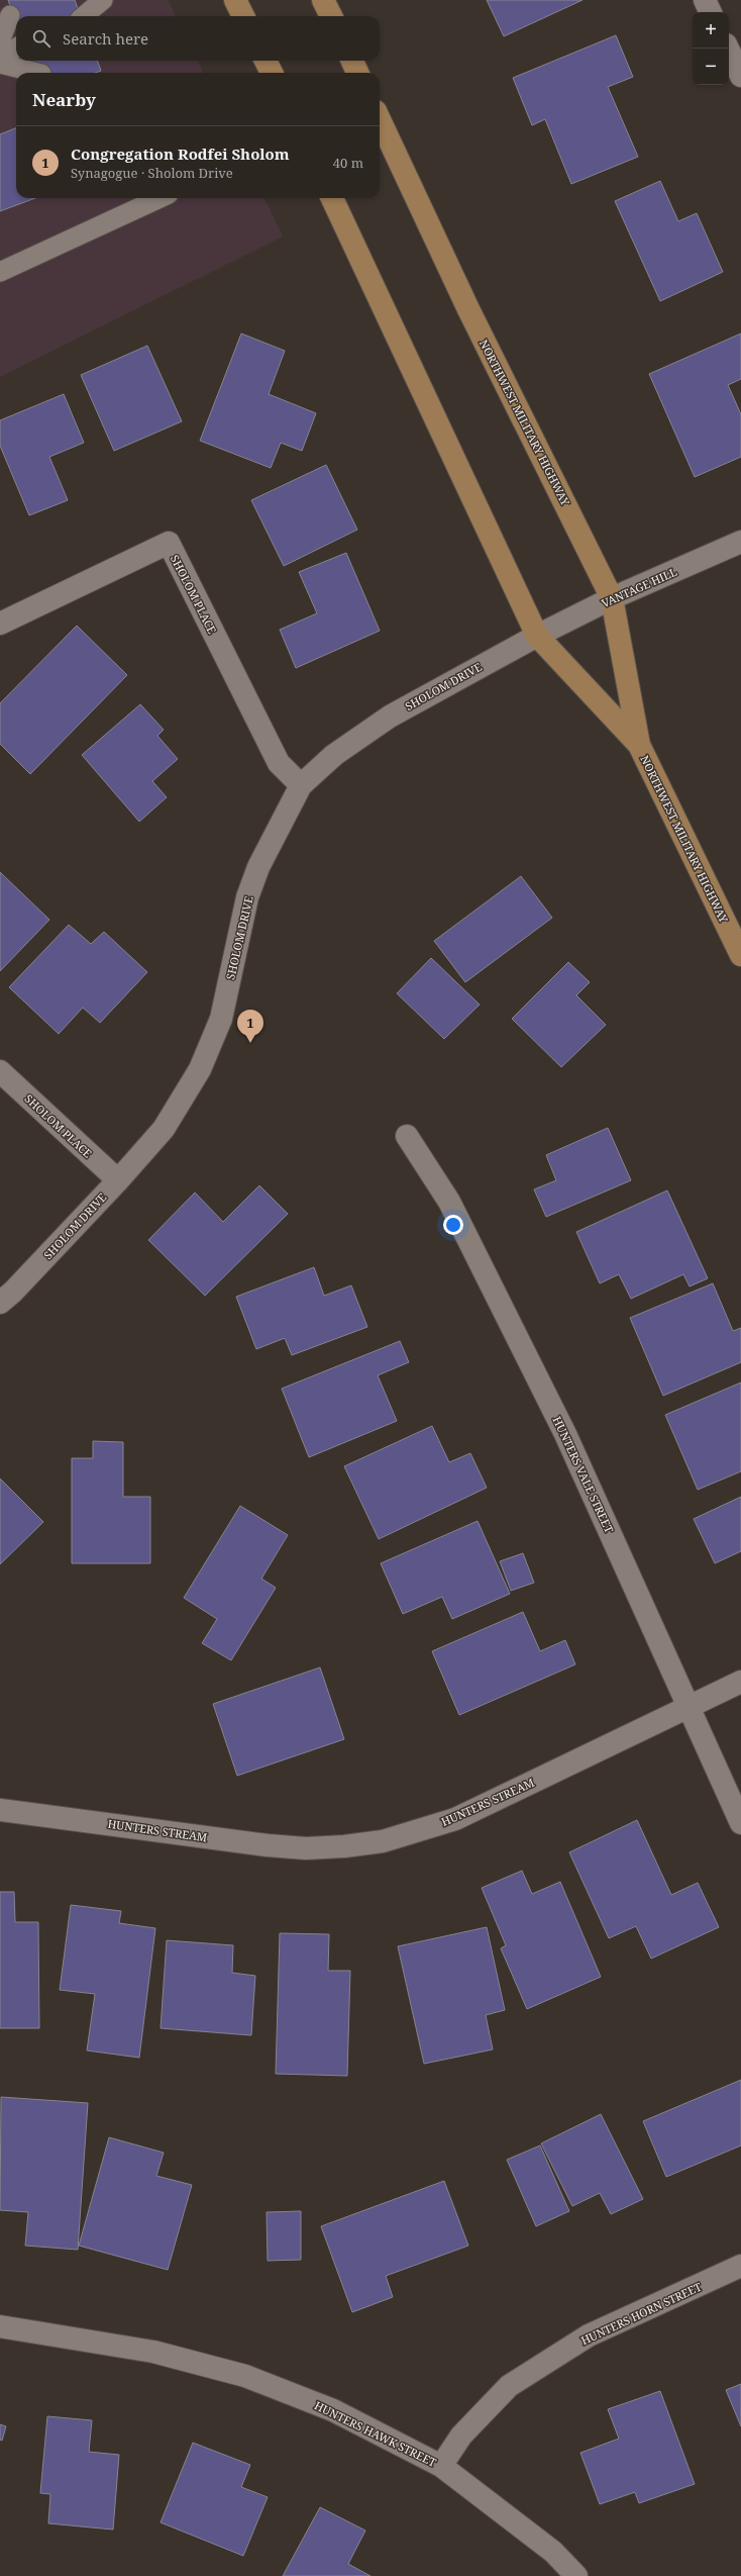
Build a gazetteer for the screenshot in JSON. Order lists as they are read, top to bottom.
{
  "streets": {
    "main road": ["NORTHWEST MILITARY HIGHWAY"],
    "street": [
      "VANTAGE HILL",
      "SHOLOM PLACE",
      "SHOLOM DRIVE",
      "HUNTERS VALE STREET",
      "HUNTERS STREAM",
      "HUNTERS HORN STREET",
      "HUNTERS HAWK STREET"
    ]
  },
  "crossings": [
    ["NORTHWEST MILITARY HIGHWAY", "VANTAGE HILL"],
    ["NORTHWEST MILITARY HIGHWAY", "SHOLOM DRIVE"],
    ["VANTAGE HILL", "SHOLOM DRIVE"],
    ["SHOLOM PLACE", "SHOLOM DRIVE"],
    ["HUNTERS VALE STREET", "HUNTERS STREAM"],
    ["HUNTERS HORN STREET", "HUNTERS HAWK STREET"]
  ],
  "page": {
    "map_buttons": ["+", "−"],
    "search": "Search here",
    "heading": "Nearby",
    "list": [
      {
        "mark": "1",
        "name": "Congregation Rodfei Sholom",
        "note": "Synagogue · Sholom Drive",
        "value": "40 m"
      }
    ],
    "pins": "1"
  }
}
